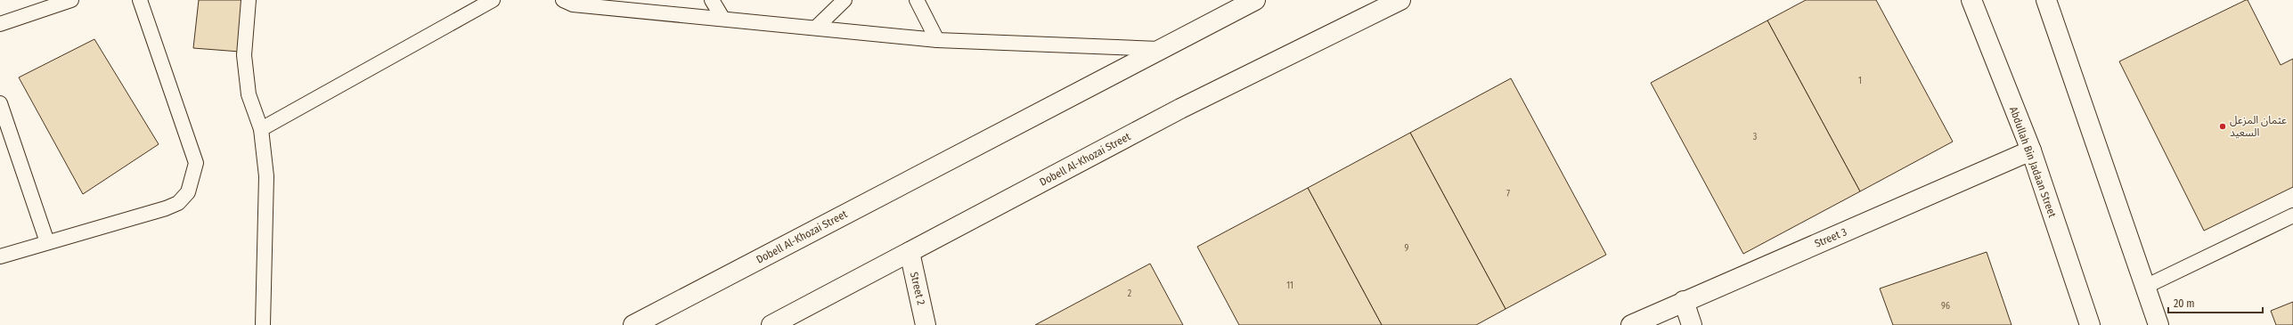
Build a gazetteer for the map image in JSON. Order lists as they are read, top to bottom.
{
  "streets": {
    "main road": [
      "Dobell Al-Khozai Street",
      "Abdullah Bin Jadaan Street",
      "Street 3",
      "Street 2"
    ]
  },
  "crossings": [
    ["Dobell Al-Khozai Street", "Street 2"],
    ["Abdullah Bin Jadaan Street", "Street 3"]
  ],
  "places": ["عثمان المزعل السعيد"],
  "house_numbers": [
    "1",
    "3",
    "7",
    "9",
    "11",
    "2",
    "96"
  ],
  "scale_bar": "20 m"
}
